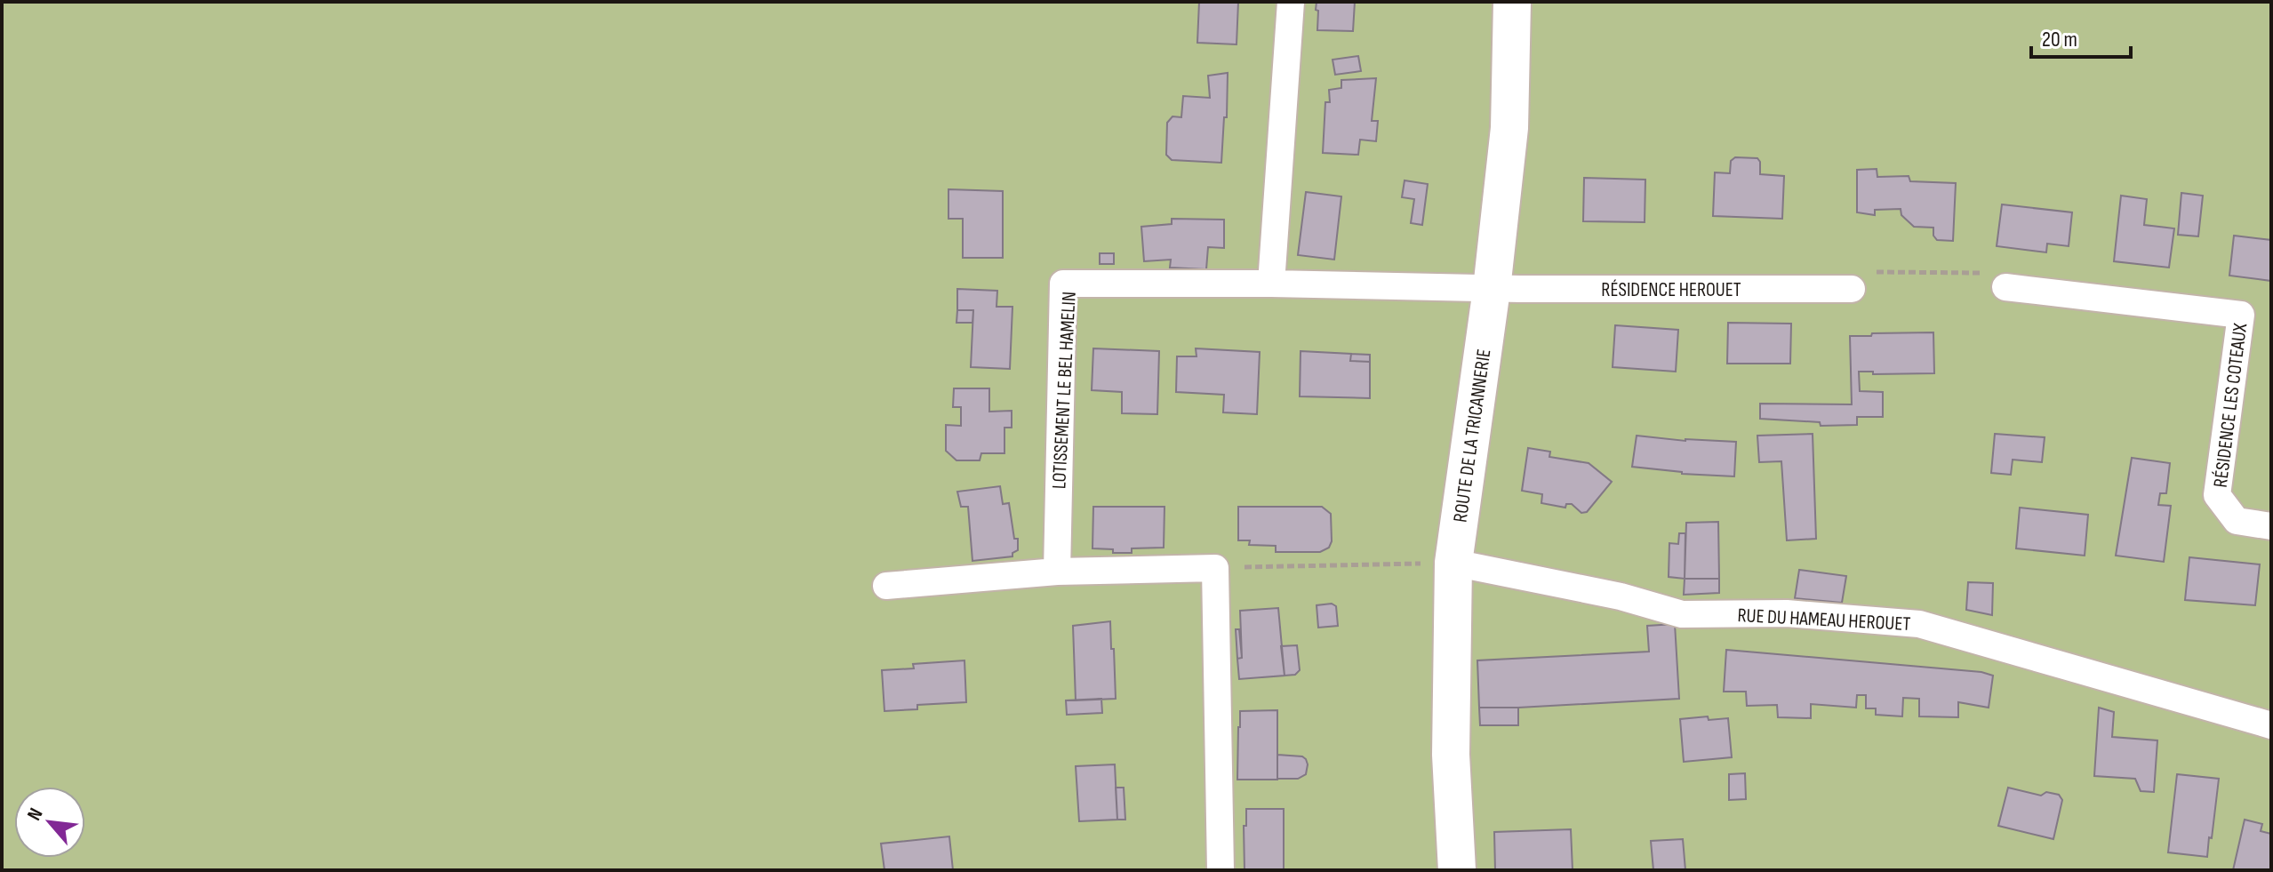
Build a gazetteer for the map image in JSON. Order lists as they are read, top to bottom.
{
  "streets": {
    "main road": ["ROUTE DE LA TRICANNERIE"],
    "street": [
      "RÉSIDENCE HEROUET",
      "LOTISSEMENT LE BEL HAMELIN",
      "RÉSIDENCE LES COTEAUX",
      "RUE DU HAMEAU HEROUET"
    ]
  },
  "crossings": [
    ["RÉSIDENCE HEROUET", "LOTISSEMENT LE BEL HAMELIN"],
    ["RÉSIDENCE HEROUET", "ROUTE DE LA TRICANNERIE"],
    ["LOTISSEMENT LE BEL HAMELIN", "ROUTE DE LA TRICANNERIE"],
    ["ROUTE DE LA TRICANNERIE", "RUE DU HAMEAU HEROUET"]
  ],
  "scale_bar": "20 m",
  "north": "top left"
}
